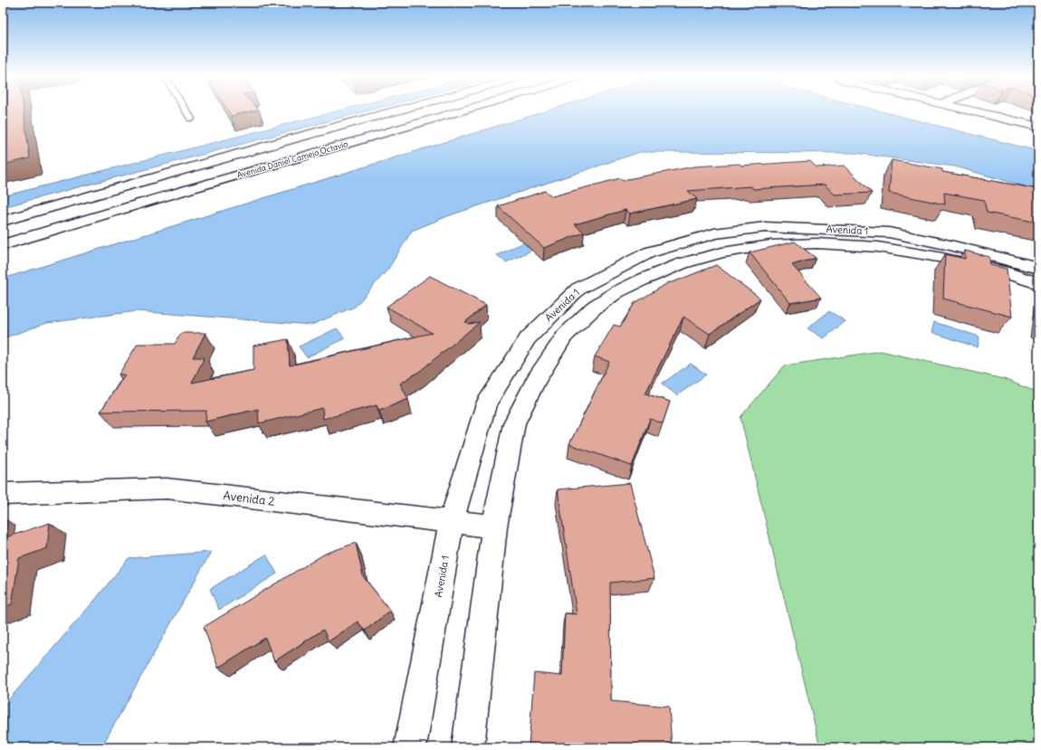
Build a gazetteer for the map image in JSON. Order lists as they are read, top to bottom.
{
  "streets": {
    "street": ["Avenida Daniel Camejo Octavio", "Avenida 1", "Avenida 2"]
  },
  "crossings": [
    ["Avenida 1", "Avenida 2"]
  ]
}
